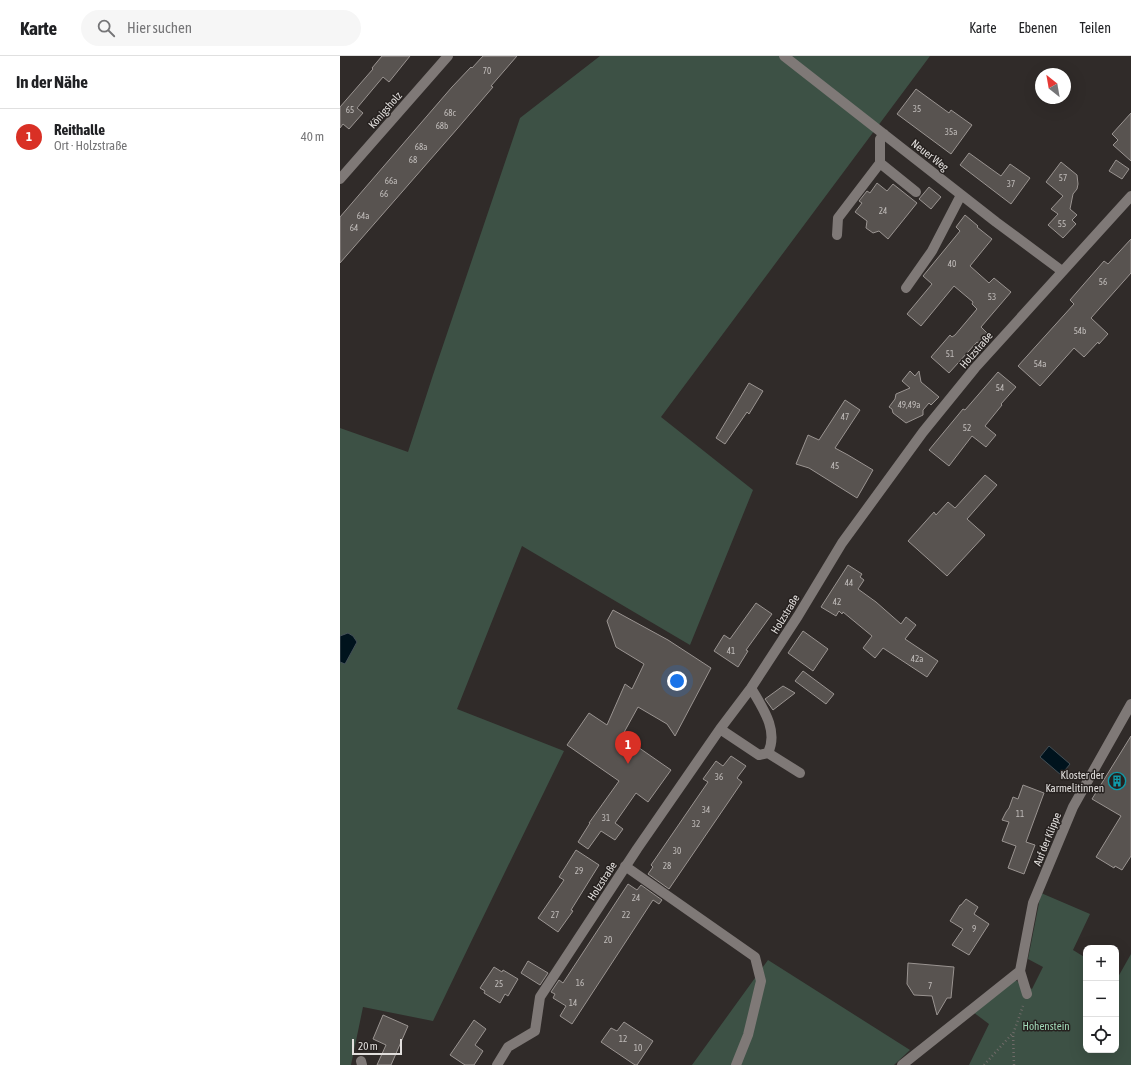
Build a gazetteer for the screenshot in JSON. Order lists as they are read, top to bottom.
{
  "streets": {
    "street": [
      "Königsholz",
      "Neuer Weg",
      "Holzstraße",
      "Auf der Klippe"
    ]
  },
  "crossings": [
    ["Neuer Weg", "Holzstraße"]
  ],
  "parks": ["Hohenstein"],
  "places": {
    "building": ["Kloster der Karmelitinnen"]
  },
  "house_numbers": [
    "70",
    "35",
    "65",
    "68c",
    "68b",
    "35a",
    "68a",
    "68",
    "57",
    "66a",
    "37",
    "66",
    "24",
    "64a",
    "55",
    "64",
    "40",
    "56",
    "53",
    "54b",
    "51",
    "54a",
    "54",
    "49,49a",
    "47",
    "52",
    "45",
    "44",
    "42",
    "41",
    "42a",
    "36",
    "34",
    "11",
    "31",
    "32",
    "30",
    "28",
    "29",
    "24",
    "27",
    "22",
    "9",
    "20",
    "16",
    "25",
    "7",
    "14",
    "12",
    "10"
  ],
  "scale_bar": "20 m",
  "north": "top left",
  "page": {
    "header": "Karte",
    "search": "Hier suchen",
    "nav": ["Karte", "Ebenen", "Teilen"],
    "heading": "In der Nähe",
    "list": [
      {
        "mark": "1",
        "name": "Reithalle",
        "note": "Ort · Holzstraße",
        "value": "40 m"
      }
    ],
    "pins": "1",
    "map_buttons": ["+", "−"],
    "scale": "20 m"
  }
}
